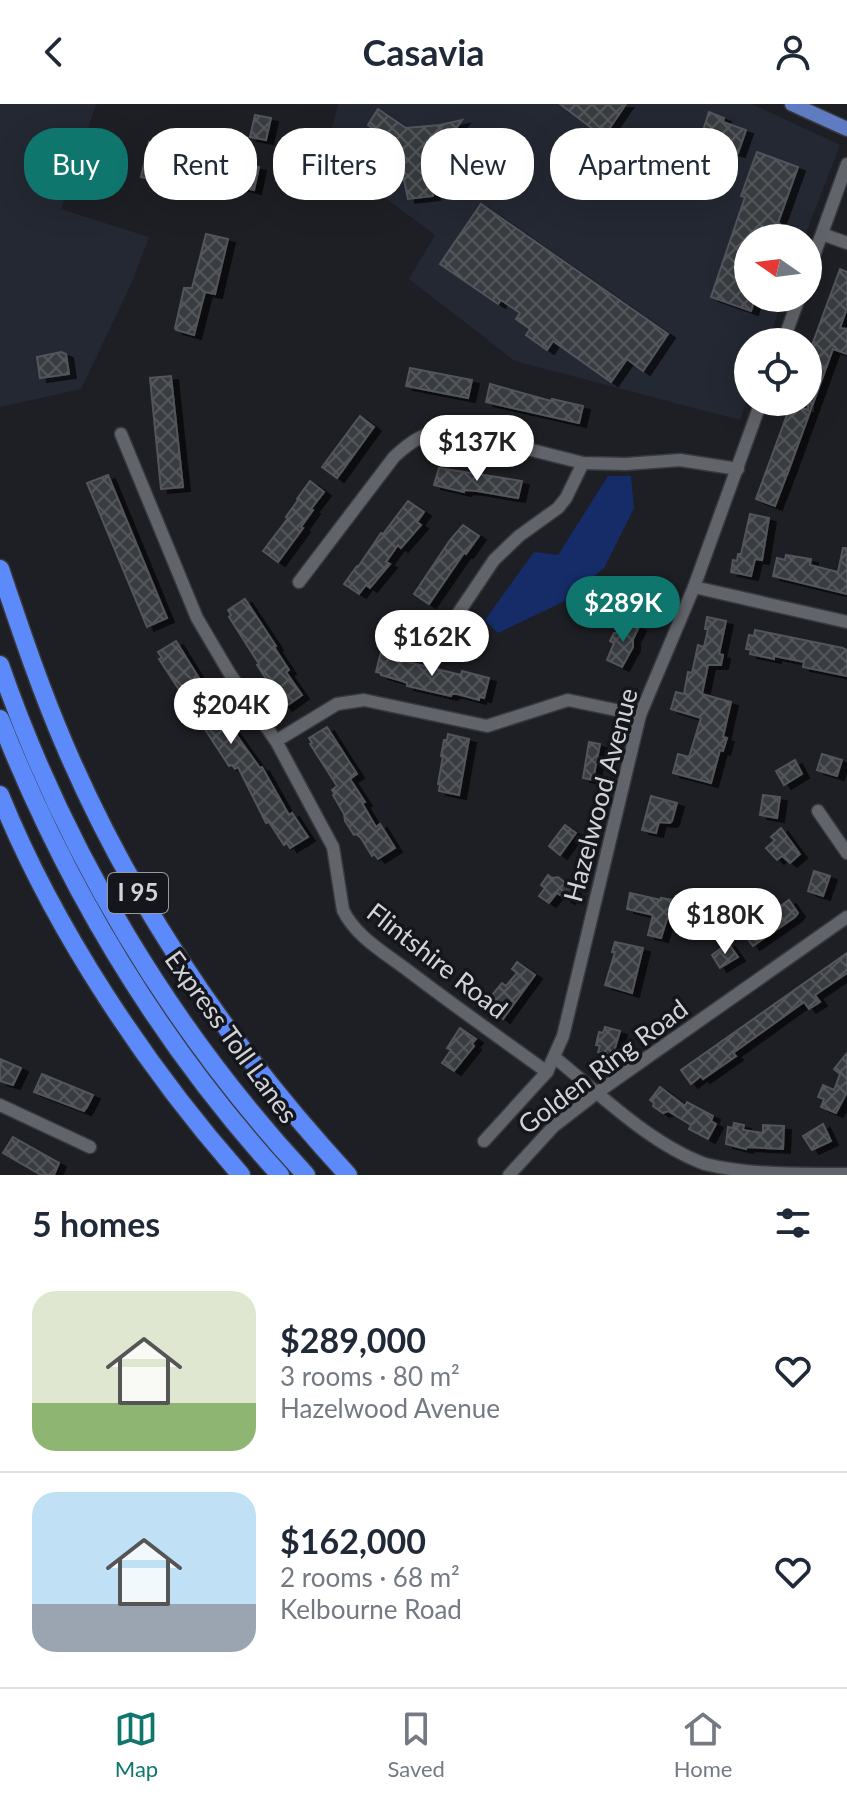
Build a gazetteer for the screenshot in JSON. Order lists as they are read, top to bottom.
{
  "streets": {
    "highway": ["I 95", "Express Toll Lanes"],
    "street": ["Hazelwood Avenue", "Flintshire Road", "Golden Ring Road"]
  },
  "crossings": [
    ["Hazelwood Avenue", "Flintshire Road"]
  ],
  "north": "left",
  "page": {
    "header": "Casavia",
    "chip": [
      "Buy",
      "Rent",
      "Filters",
      "New",
      "Apartment"
    ],
    "price": [
      "$137K",
      "$289K",
      "$162K",
      "$204K",
      "$180K"
    ],
    "heading": "5 homes",
    "list": [
      {
        "name": "$289,000",
        "note": "3 rooms · 80 m² · Hazelwood Avenue"
      },
      {
        "name": "$162,000",
        "note": "2 rooms · 68 m² · Kelbourne Road"
      }
    ],
    "tabs": ["Map", "Saved", "Home"]
  }
}
